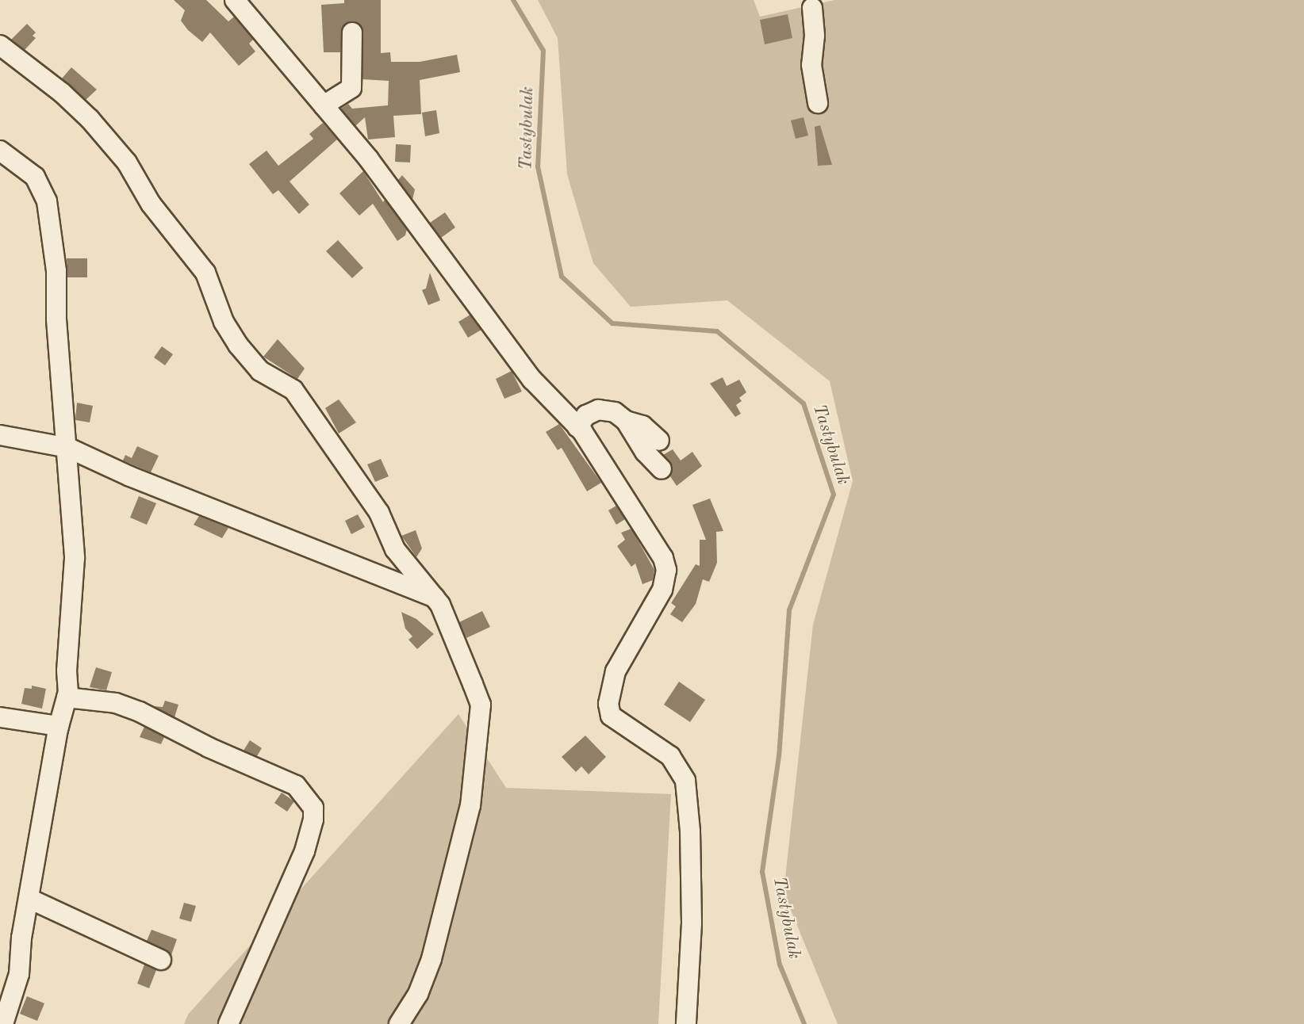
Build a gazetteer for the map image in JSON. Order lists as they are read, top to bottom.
{
  "water": ["Tastybulak"]
}
